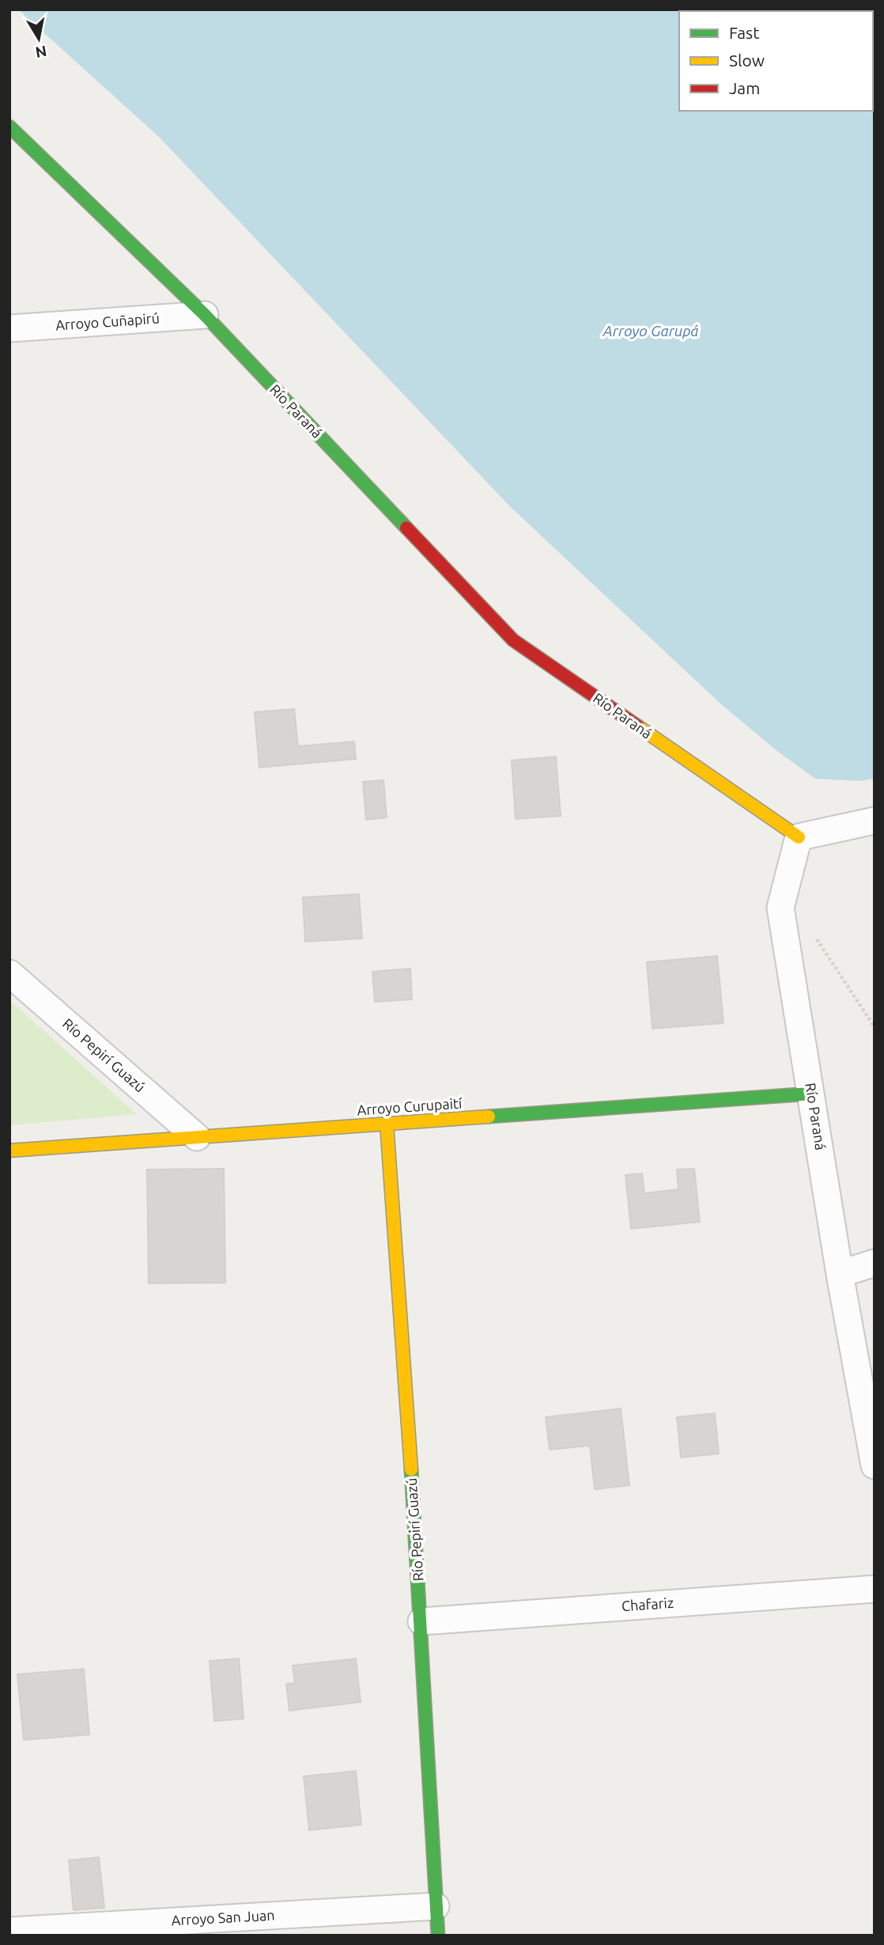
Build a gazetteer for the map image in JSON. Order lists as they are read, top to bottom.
{
  "streets": {
    "street": [
      "Arroyo Cuñapirú",
      "Río Paraná",
      "Río Pepirí Guazú",
      "Arroyo Curupaití",
      "Chafariz",
      "Arroyo San Juan"
    ]
  },
  "crossings": [
    ["Arroyo Cuñapirú", "Río Paraná"],
    ["Río Paraná", "Arroyo Curupaití"],
    ["Río Pepirí Guazú", "Arroyo Curupaití"],
    ["Río Pepirí Guazú", "Chafariz"],
    ["Río Pepirí Guazú", "Arroyo San Juan"]
  ],
  "water": ["Arroyo Garupá"],
  "legend": ["Fast", "Slow", "Jam"],
  "north": "bottom"
}
